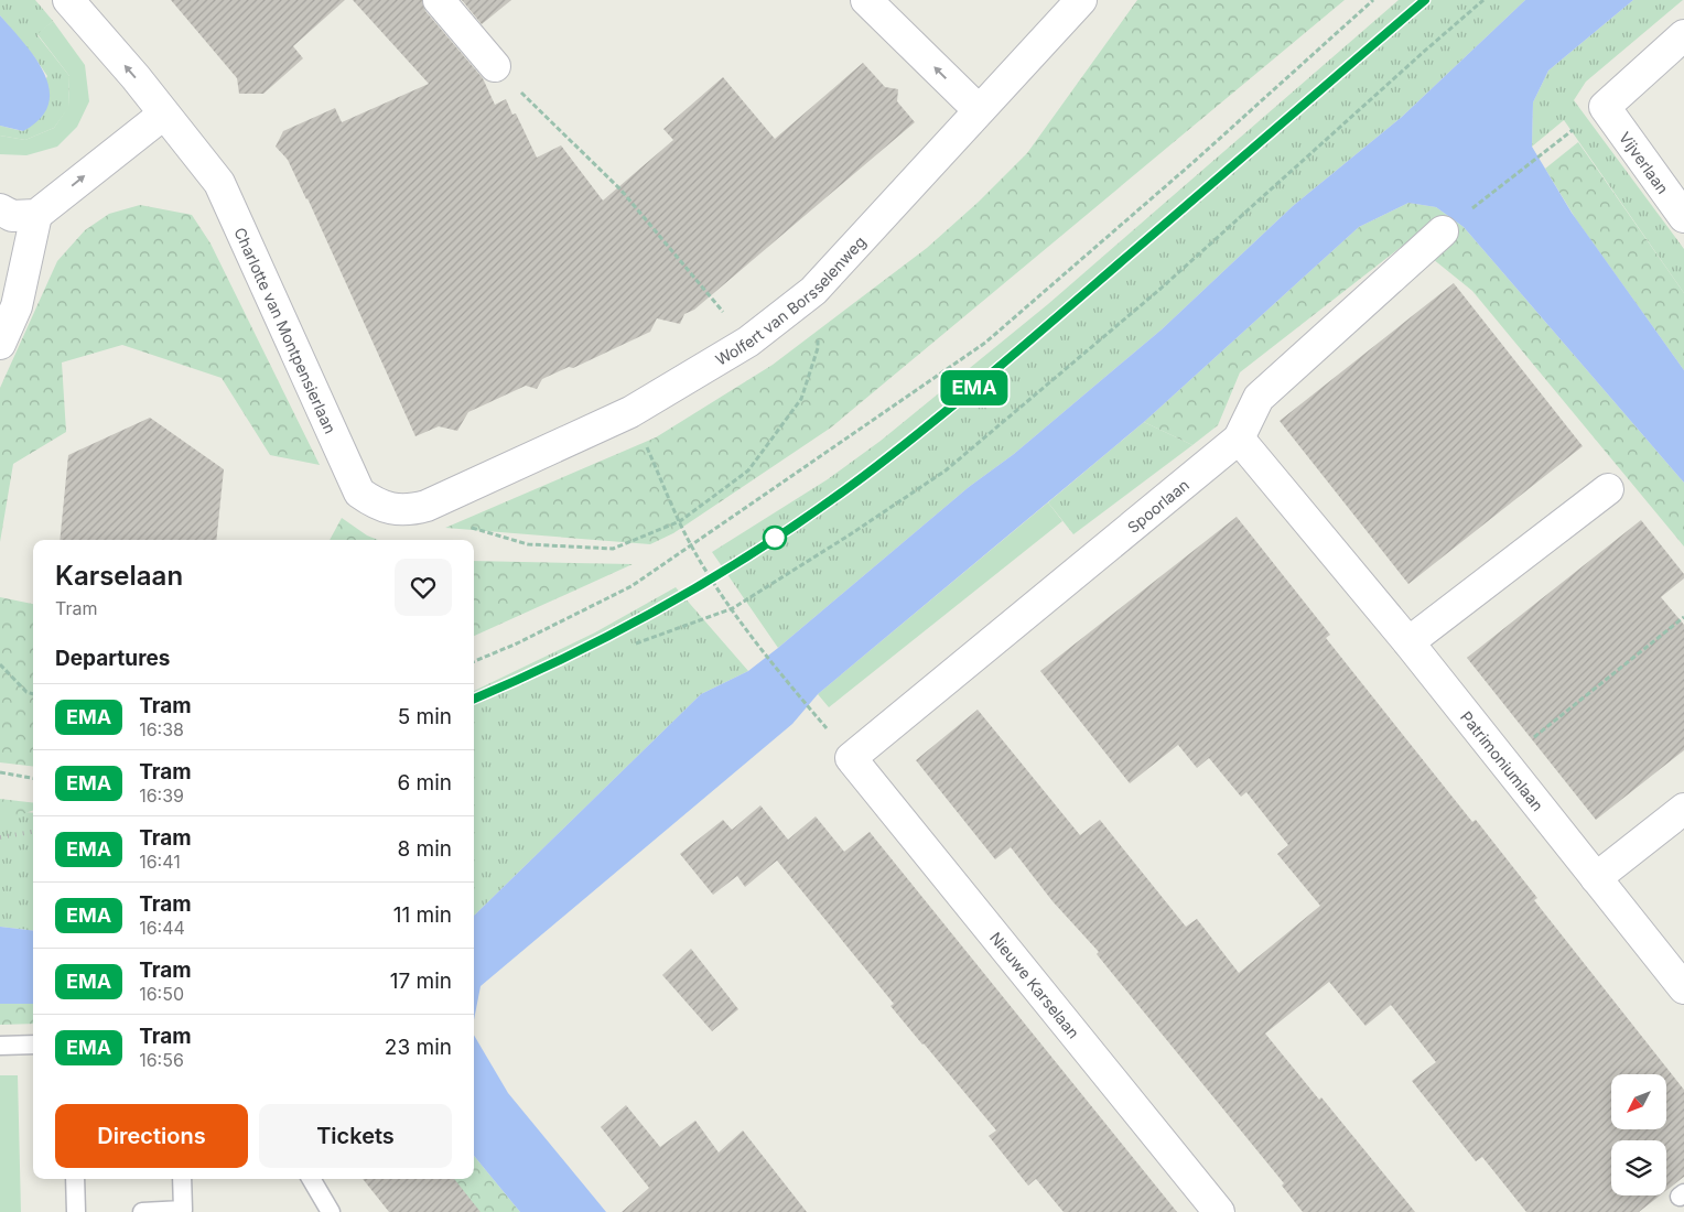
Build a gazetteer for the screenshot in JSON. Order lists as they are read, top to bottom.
{
  "streets": {
    "street": [
      "Vijverlaan",
      "Wolfert van Borsselenweg",
      "Charlotte van Montpensierlaan",
      "Spoorlaan",
      "Patrimoniumlaan",
      "Nieuwe Karselaan"
    ]
  },
  "crossings": [
    ["Wolfert van Borsselenweg", "Charlotte van Montpensierlaan"],
    ["Spoorlaan", "Patrimoniumlaan"],
    ["Spoorlaan", "Nieuwe Karselaan"]
  ],
  "lines": ["tram line EMA"],
  "north": "bottom left",
  "page": {
    "on_map": "EMA",
    "heading": [
      ["Karselaan", "Tram"],
      "Departures"
    ],
    "list": [
      {
        "mark": "EMA",
        "name": "Tram",
        "note": "16:38",
        "value": "5 min"
      },
      {
        "mark": "EMA",
        "name": "Tram",
        "note": "16:39",
        "value": "6 min"
      },
      {
        "mark": "EMA",
        "name": "Tram",
        "note": "16:41",
        "value": "8 min"
      },
      {
        "mark": "EMA",
        "name": "Tram",
        "note": "16:44",
        "value": "11 min"
      },
      {
        "mark": "EMA",
        "name": "Tram",
        "note": "16:50",
        "value": "17 min"
      },
      {
        "mark": "EMA",
        "name": "Tram",
        "note": "16:56",
        "value": "23 min"
      }
    ],
    "buttons": ["Directions", "Tickets"]
  }
}
